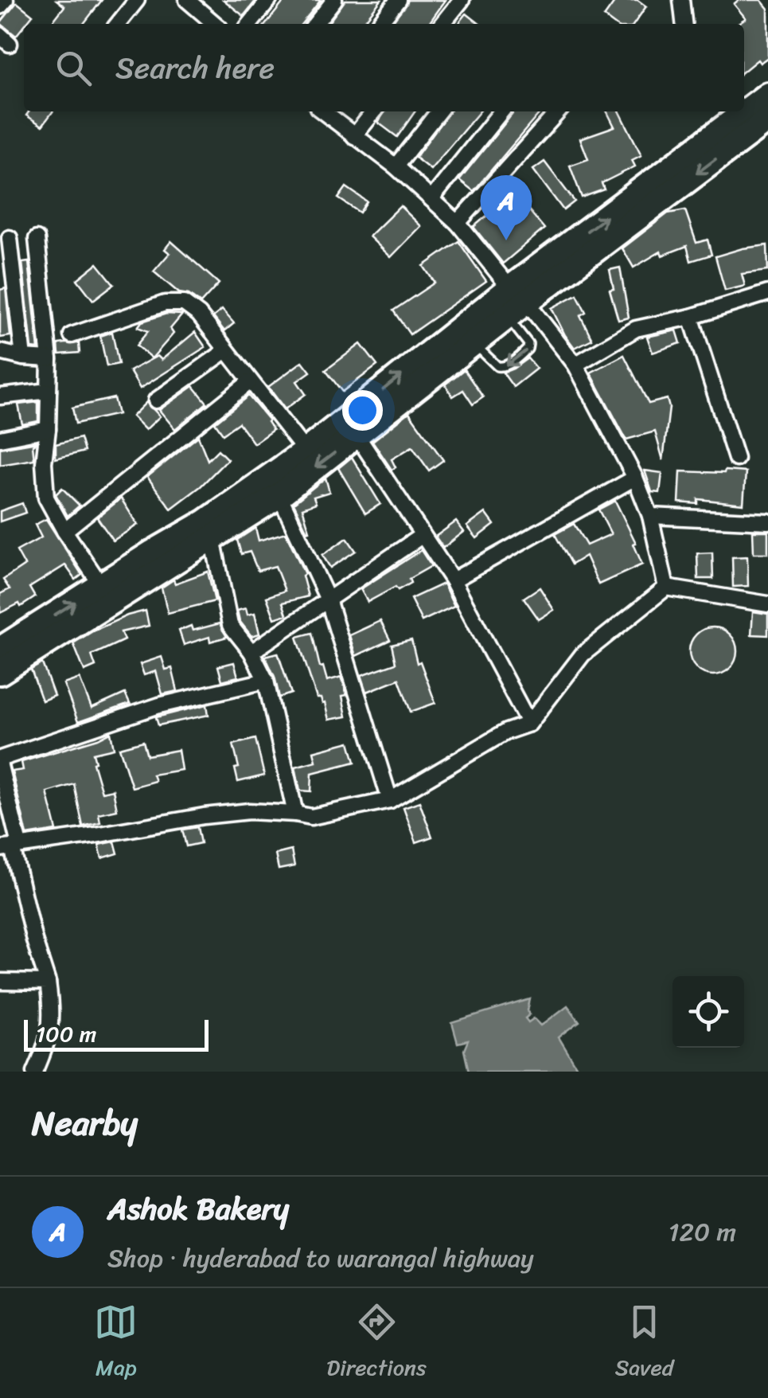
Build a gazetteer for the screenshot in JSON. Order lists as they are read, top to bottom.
{
  "scale_bar": "100 m",
  "page": {
    "search": "Search here",
    "pins": "A",
    "scale": "100 m",
    "heading": "Nearby",
    "list": [
      {
        "mark": "A",
        "name": "Ashok Bakery",
        "note": "Shop · hyderabad to warangal highway",
        "value": "120 m"
      }
    ],
    "nav": ["Map", "Directions", "Saved"]
  }
}
